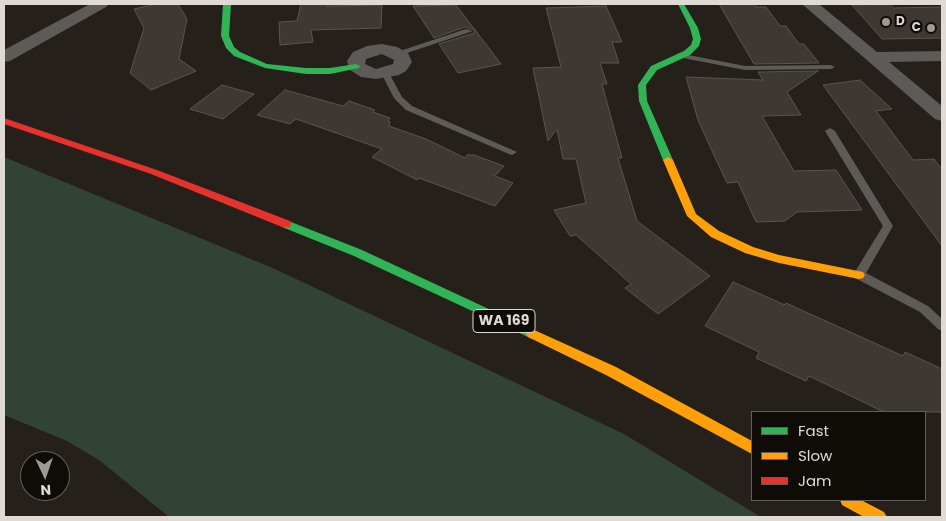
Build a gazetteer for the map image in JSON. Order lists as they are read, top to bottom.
{
  "streets": {
    "street": ["WA 169"]
  },
  "places": ["D", "C"],
  "legend": ["Fast", "Slow", "Jam"],
  "north": "bottom"
}
